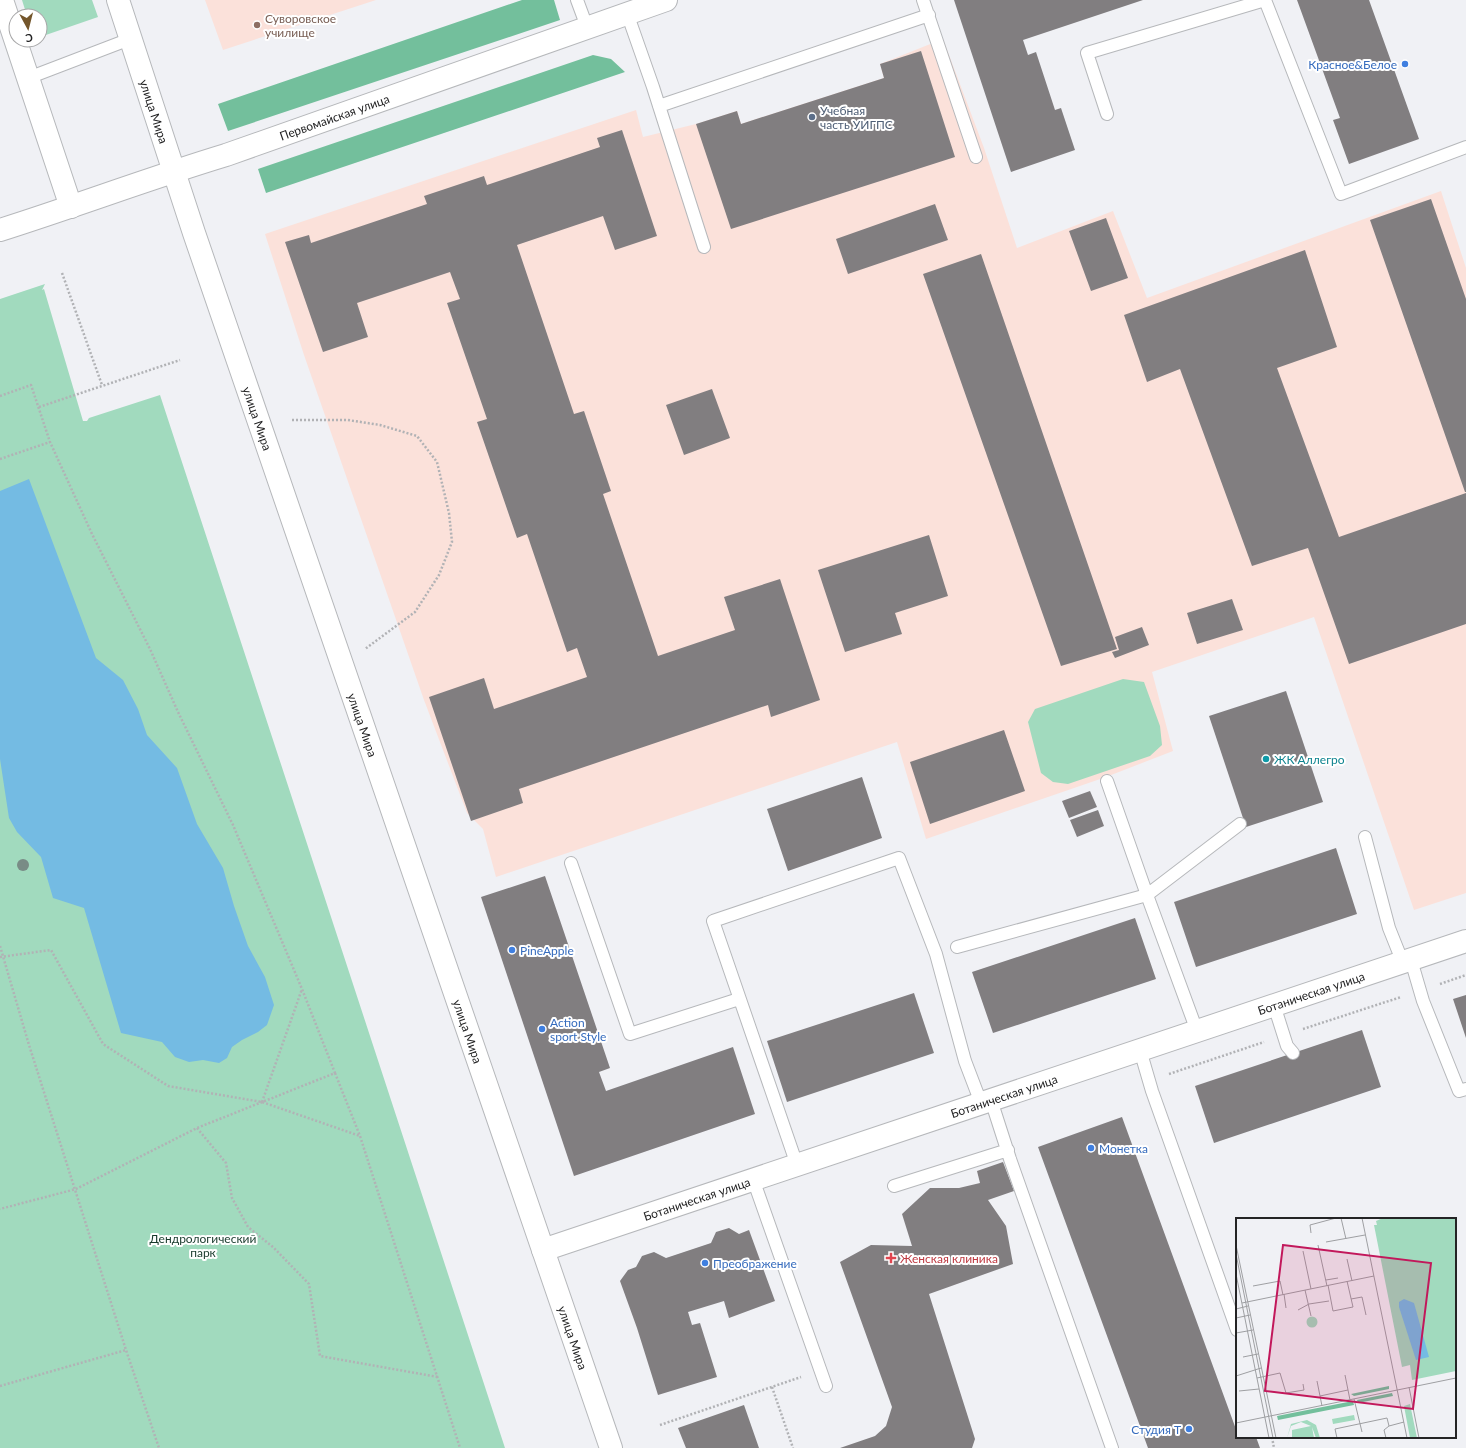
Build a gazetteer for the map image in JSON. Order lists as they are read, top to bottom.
{
  "streets": {
    "street": ["улица Мира", "Первомайская улица", "Ботаническая улица"]
  },
  "crossings": [
    ["улица Мира", "Первомайская улица"],
    ["улица Мира", "Ботаническая улица"]
  ],
  "parks": ["Дендрологический парк"],
  "places": {
    "other": [
      "Суворовское училище",
      "Красное&Белое",
      "Учебная часть УИГПС",
      "ЖК Аллегро",
      "PineApple",
      "Action sport Style",
      "Монетка",
      "Преображение",
      "Студия Т"
    ],
    "health": ["Женская клиника"]
  },
  "north": "bottom"
}
